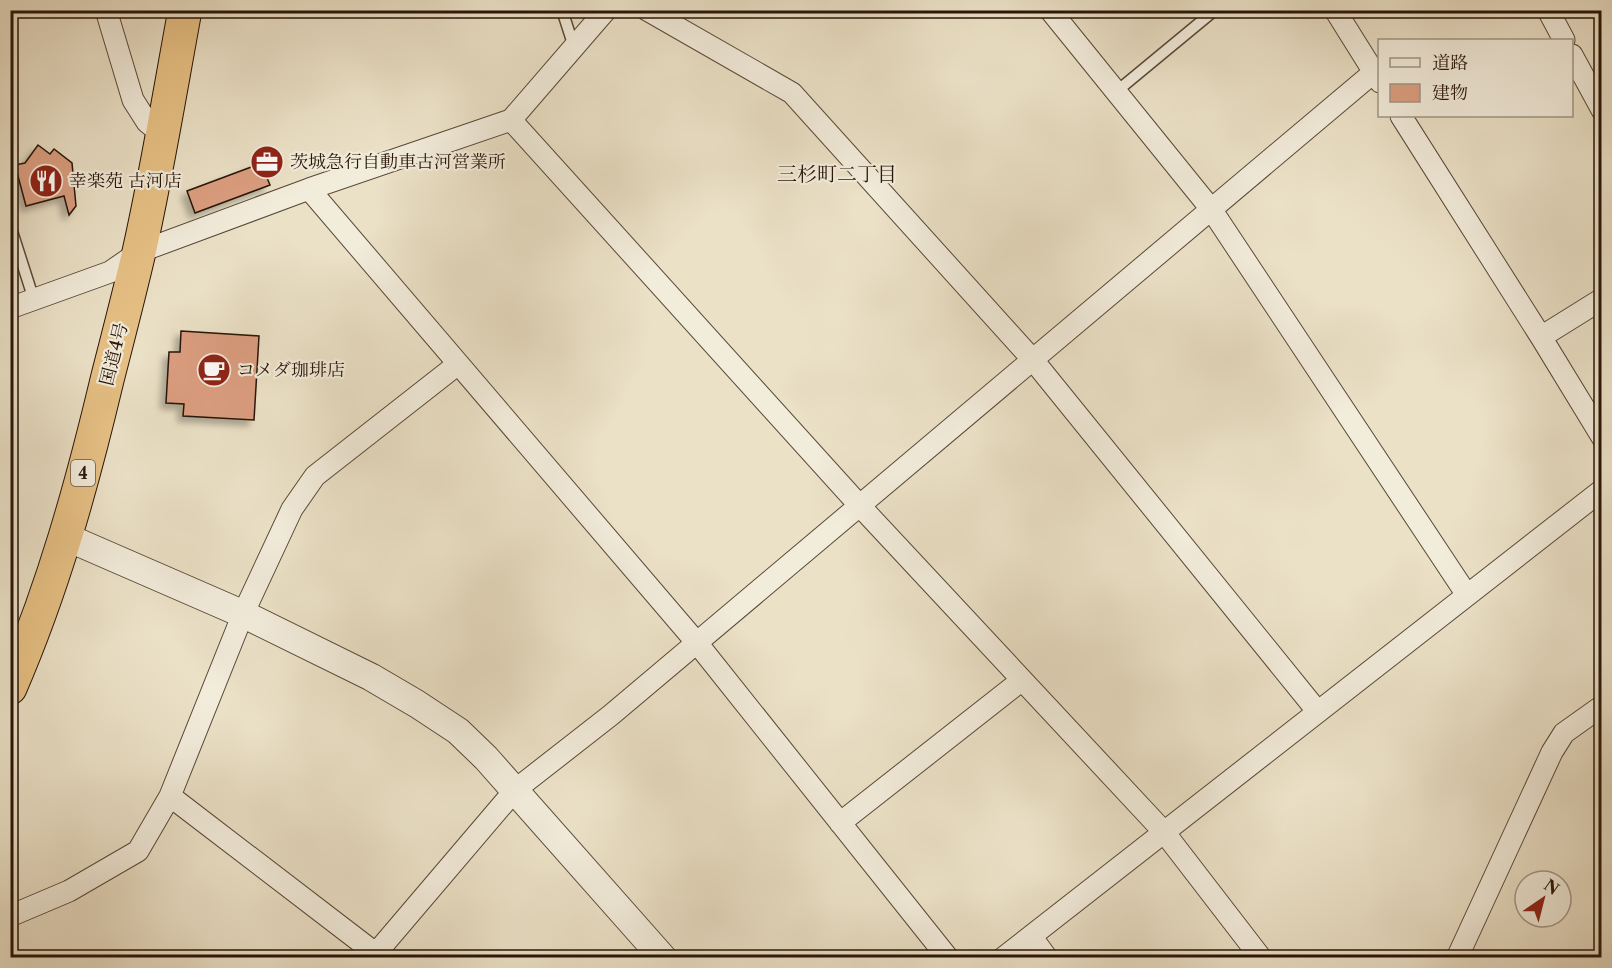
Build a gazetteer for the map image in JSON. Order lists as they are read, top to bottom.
{
  "streets": {
    "highway": ["国道4号", "4"]
  },
  "districts": ["三杉町二丁目"],
  "places": {
    "office": ["茨城急行自動車古河営業所"],
    "restaurant": ["幸楽苑 古河店"],
    "cafe": ["コメダ珈琲店"]
  },
  "legend": ["道路", "建物"],
  "north": "top right"
}
